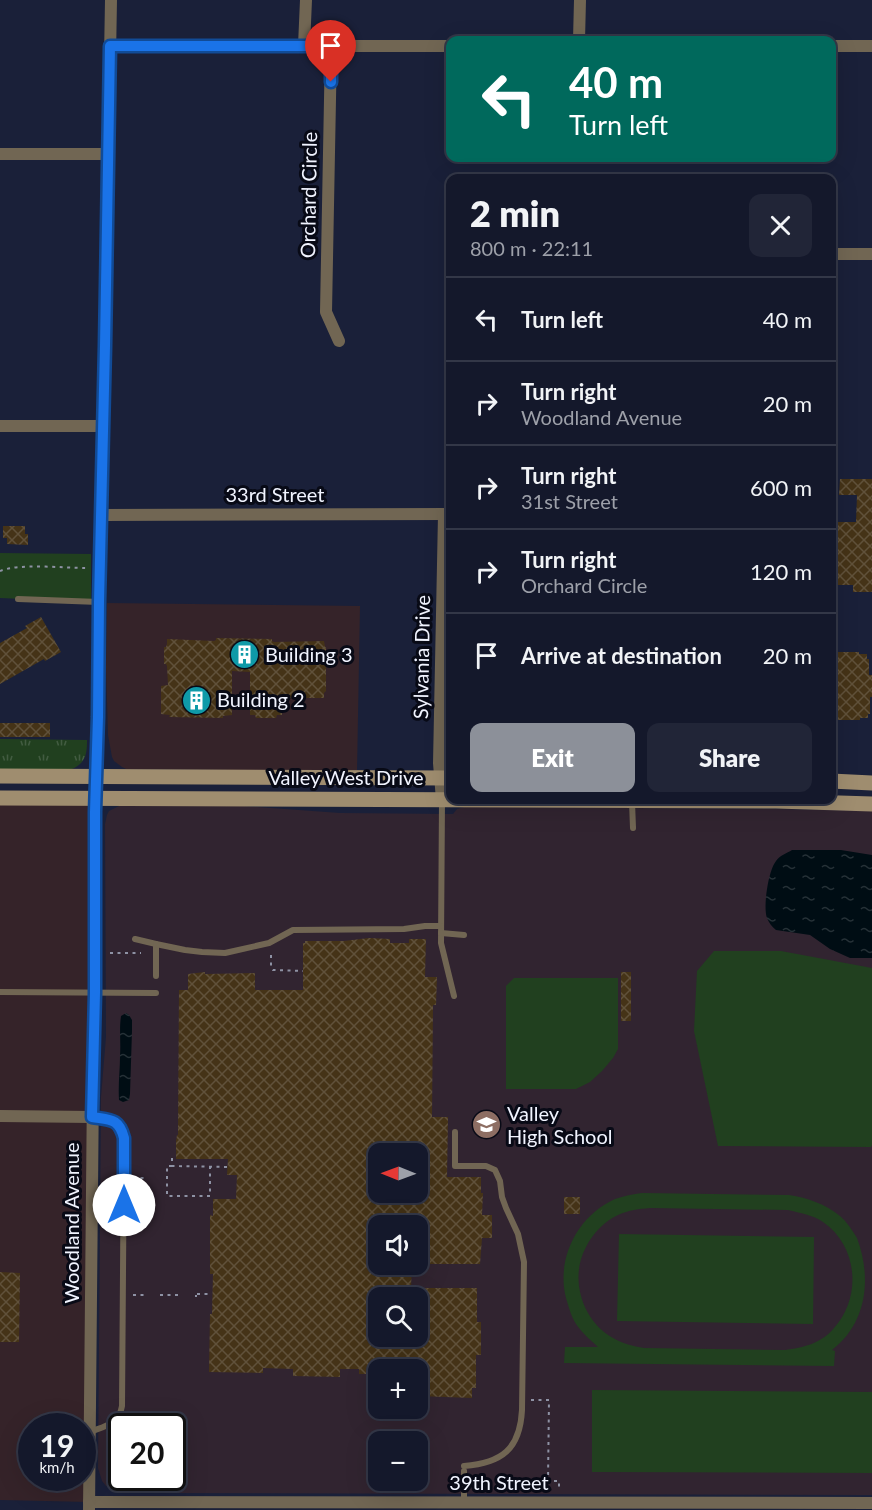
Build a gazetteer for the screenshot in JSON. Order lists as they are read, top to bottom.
{
  "streets": {
    "main road": ["Valley West Drive"],
    "street": [
      "Orchard Circle",
      "33rd Street",
      "Sylvania Drive",
      "Woodland Avenue",
      "39th Street"
    ]
  },
  "crossings": [
    ["33rd Street", "Woodland Avenue"],
    ["Sylvania Drive", "Valley West Drive"],
    ["Valley West Drive", "Woodland Avenue"],
    ["Woodland Avenue", "39th Street"]
  ],
  "places": {
    "building": ["Building 3", "Building 2"],
    "school or university": ["Valley High School"]
  },
  "north": "left",
  "page": {
    "turn": ["40 m", "Turn left"],
    "heading": ["2 min", "800 m · 22:11"],
    "list": [
      {
        "name": "Turn left",
        "value": "40 m"
      },
      {
        "name": "Turn right",
        "note": "Woodland Avenue",
        "value": "20 m"
      },
      {
        "name": "Turn right",
        "note": "31st Street",
        "value": "600 m"
      },
      {
        "name": "Turn right",
        "note": "Orchard Circle",
        "value": "120 m"
      },
      {
        "name": "Arrive at destination",
        "value": "20 m"
      }
    ],
    "buttons": ["Exit", "Share"],
    "map_buttons": ["+", "−"],
    "speed": "19 km/h",
    "limit": "20"
  }
}
